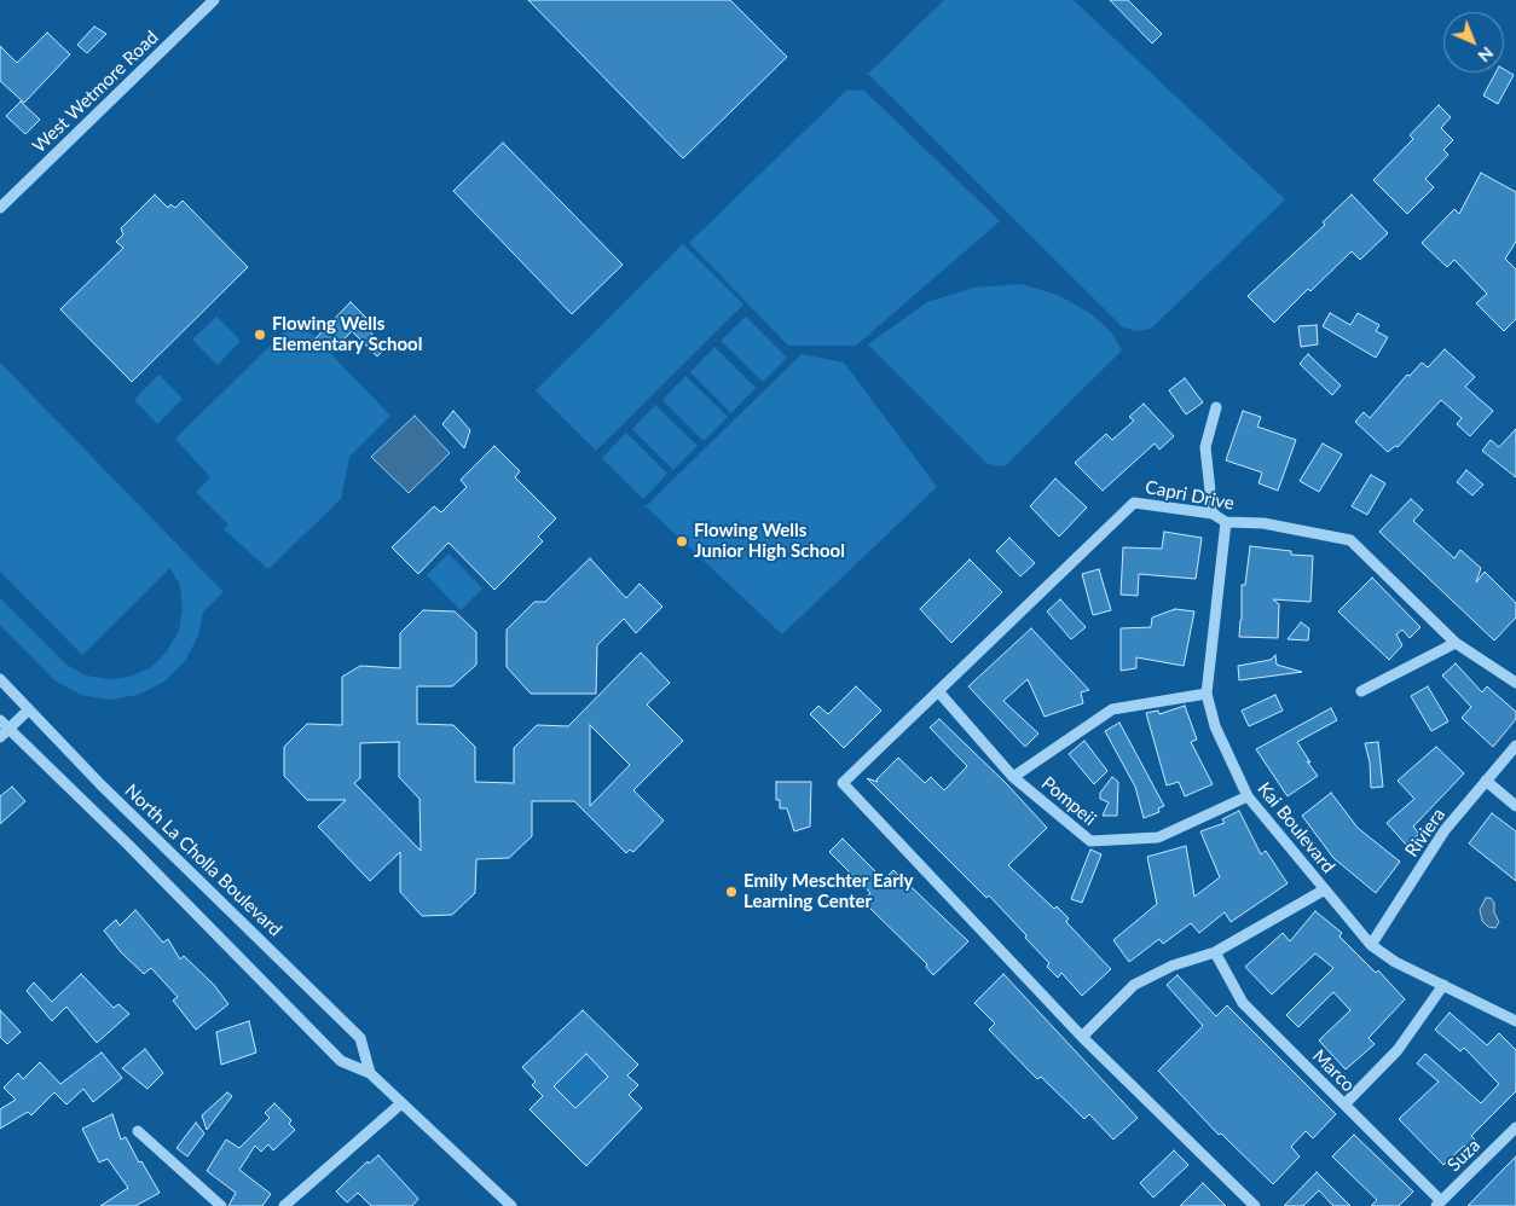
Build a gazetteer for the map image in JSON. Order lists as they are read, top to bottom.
{
  "streets": {
    "street": [
      "West Wetmore Road",
      "Capri Drive",
      "Pompeii",
      "Kai Boulevard",
      "Riviera",
      "North La Cholla Boulevard",
      "Marco",
      "Suza"
    ]
  },
  "crossings": [
    ["Capri Drive", "Pompeii"],
    ["Capri Drive", "Kai Boulevard"],
    ["Pompeii", "Kai Boulevard"],
    ["Kai Boulevard", "Riviera"],
    ["Marco", "Suza"]
  ],
  "places": ["Flowing Wells Elementary School", "Flowing Wells Junior High School", "Emily Meschter Early Learning Center"],
  "north": "bottom right"
}
